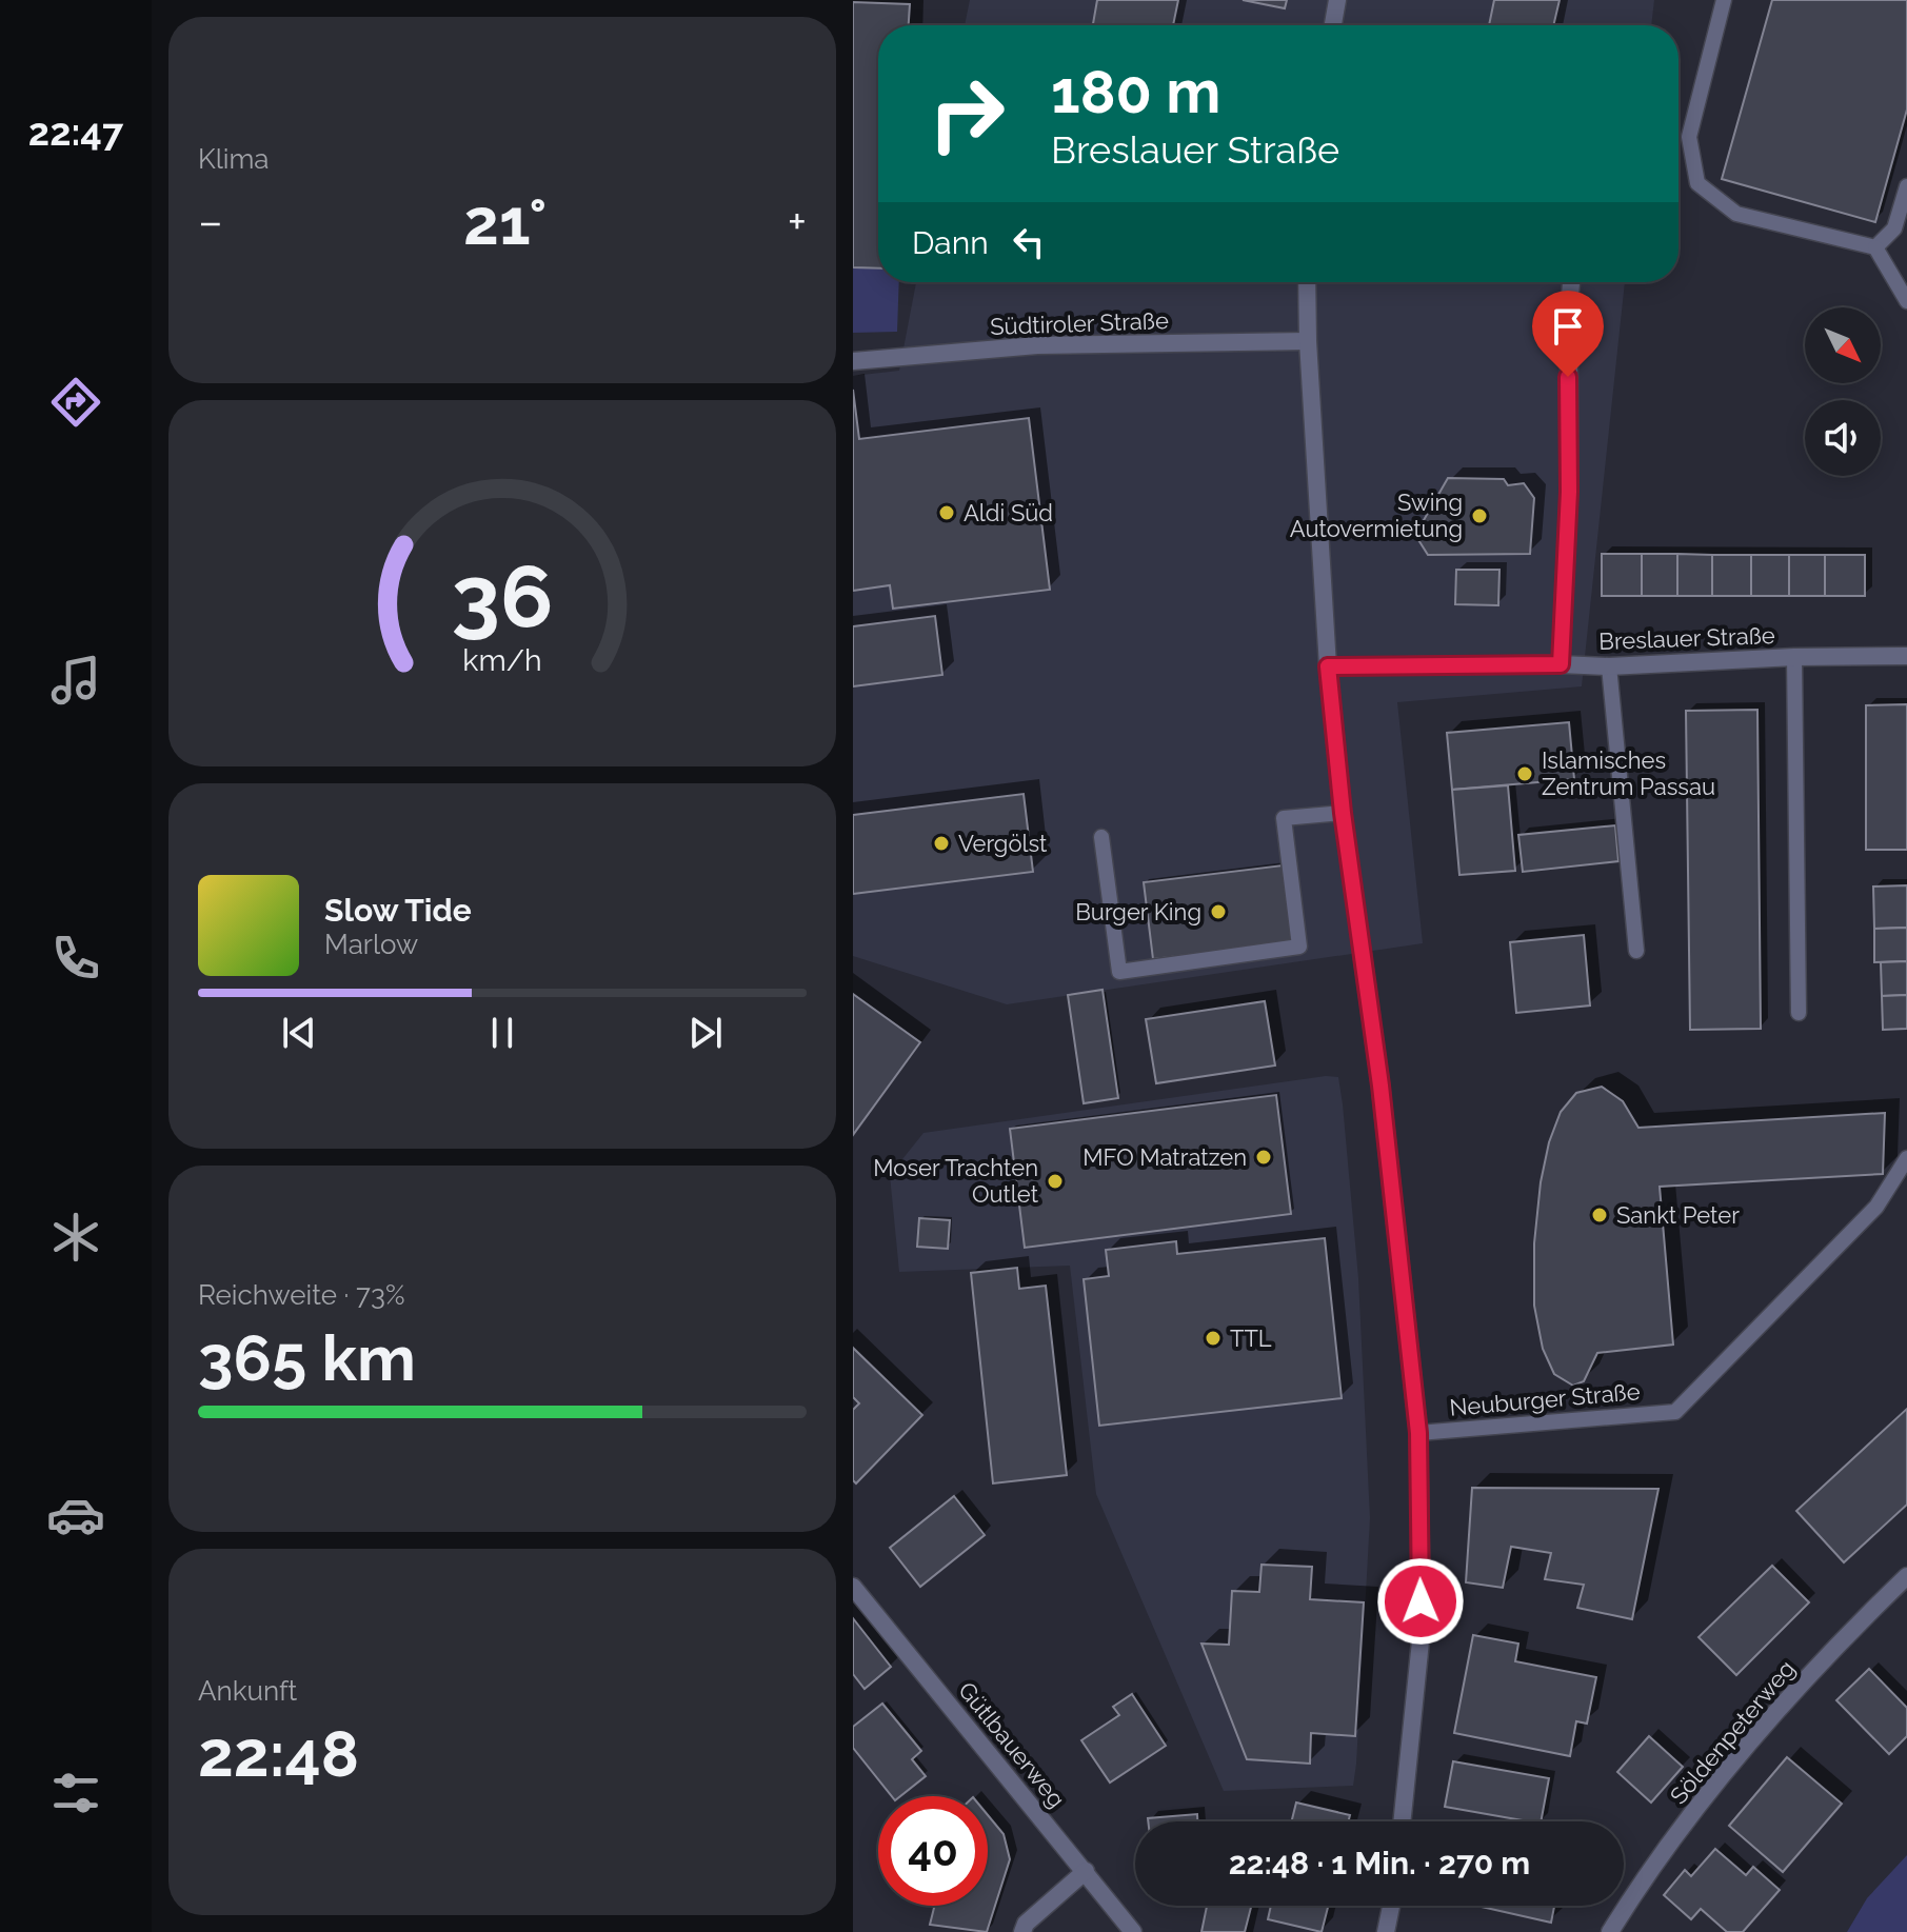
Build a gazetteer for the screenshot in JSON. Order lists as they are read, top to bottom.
{
  "streets": {
    "street": [
      "Südtiroler Straße",
      "Breslauer Straße",
      "Neuburger Straße",
      "Söldenpeterweg",
      "Gütlbauerweg"
    ]
  },
  "crossings": [
    ["Südtiroler Straße", "Neuburger Straße"],
    ["Breslauer Straße", "Neuburger Straße"]
  ],
  "places": [
    "Aldi Süd",
    "Swing Autovermietung",
    "Islamisches Zentrum Passau",
    "Vergölst",
    "Burger King",
    "MFO Matratzen",
    "Moser Trachten Outlet",
    "Sankt Peter",
    "TTL"
  ],
  "north": "bottom right",
  "page": {
    "tabs": "22:47",
    "tile": [
      "Klima",
      ["Reichweite · 73%", "365 km"],
      ["Ankunft", "22:48"]
    ],
    "turn": ["180 m", "Breslauer Straße"],
    "heat": ["−", "21°", "+"],
    "then": "Dann",
    "song": ["Slow Tide", "Marlow"],
    "limit": "40",
    "trip": "22:48 · 1 Min. · 270 m",
    "gauge": ["36", "km/h"]
  }
}
